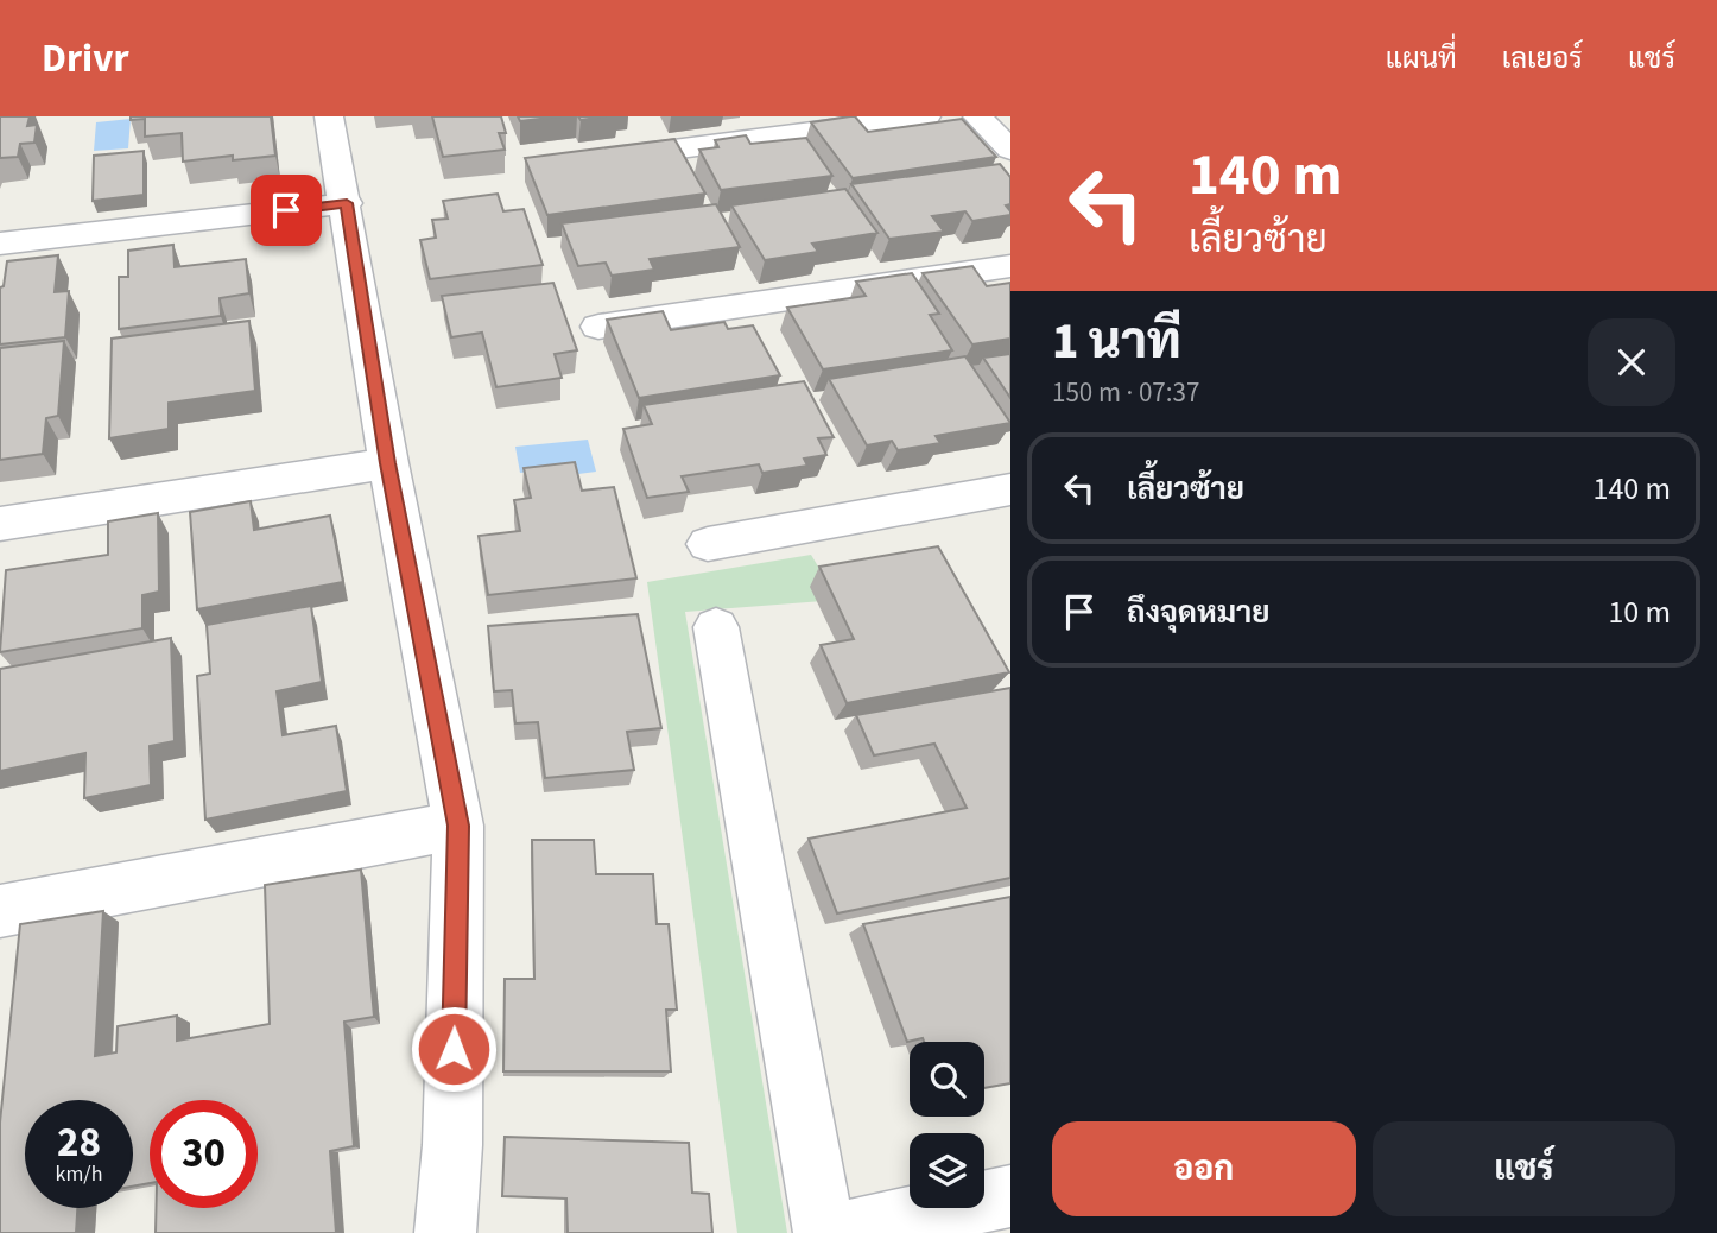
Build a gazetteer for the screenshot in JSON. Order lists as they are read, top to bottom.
{
  "page": {
    "header": "Drivr",
    "nav": ["แผนที่", "เลเยอร์", "แชร์"],
    "turn": ["140 m", "เลี้ยวซ้าย"],
    "heading": ["1 นาที", "150 m · 07:37"],
    "list": [
      {
        "name": "เลี้ยวซ้าย",
        "value": "140 m"
      },
      {
        "name": "ถึงจุดหมาย",
        "value": "10 m"
      }
    ],
    "speed": "28 km/h",
    "limit": "30",
    "buttons": ["ออก", "แชร์"]
  }
}
